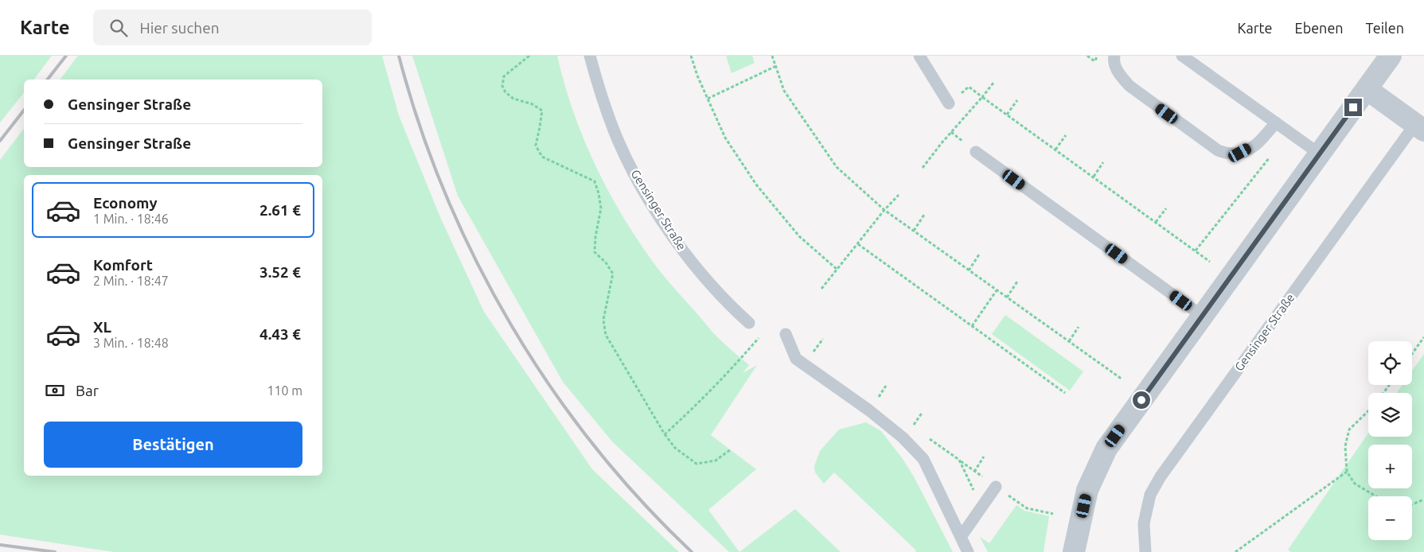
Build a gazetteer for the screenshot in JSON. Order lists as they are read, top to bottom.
{
  "streets": {
    "street": ["Gensinger Straße"]
  },
  "page": {
    "header": "Karte",
    "search": "Hier suchen",
    "nav": ["Karte", "Ebenen", "Teilen"],
    "banner": ["Gensinger Straße", "Gensinger Straße"],
    "list": [
      {
        "name": "Economy",
        "note": "1 Min. · 18:46",
        "value": "2.61 €"
      },
      {
        "name": "Komfort",
        "note": "2 Min. · 18:47",
        "value": "3.52 €"
      },
      {
        "name": "XL",
        "note": "3 Min. · 18:48",
        "value": "4.43 €"
      }
    ],
    "map_buttons": ["+", "−"],
    "pay": ["Bar", "110 m"],
    "buttons": "Bestätigen"
  }
}
